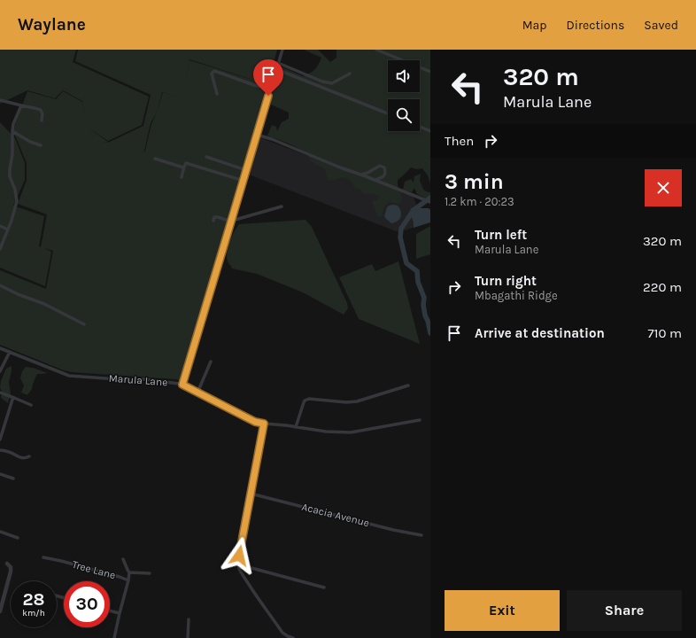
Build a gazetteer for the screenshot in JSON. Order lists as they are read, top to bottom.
{
  "streets": {
    "street": ["Marula Lane", "Acacia Avenue", "Tree Lane"]
  },
  "page": {
    "header": "Waylane",
    "nav": ["Map", "Directions", "Saved"],
    "turn": ["320 m", "Marula Lane"],
    "then": "Then",
    "heading": ["3 min", "1.2 km · 20:23"],
    "list": [
      {
        "name": "Turn left",
        "note": "Marula Lane",
        "value": "320 m"
      },
      {
        "name": "Turn right",
        "note": "Mbagathi Ridge",
        "value": "220 m"
      },
      {
        "name": "Arrive at destination",
        "value": "710 m"
      }
    ],
    "speed": "28 km/h",
    "limit": "30",
    "buttons": ["Exit", "Share"]
  }
}
